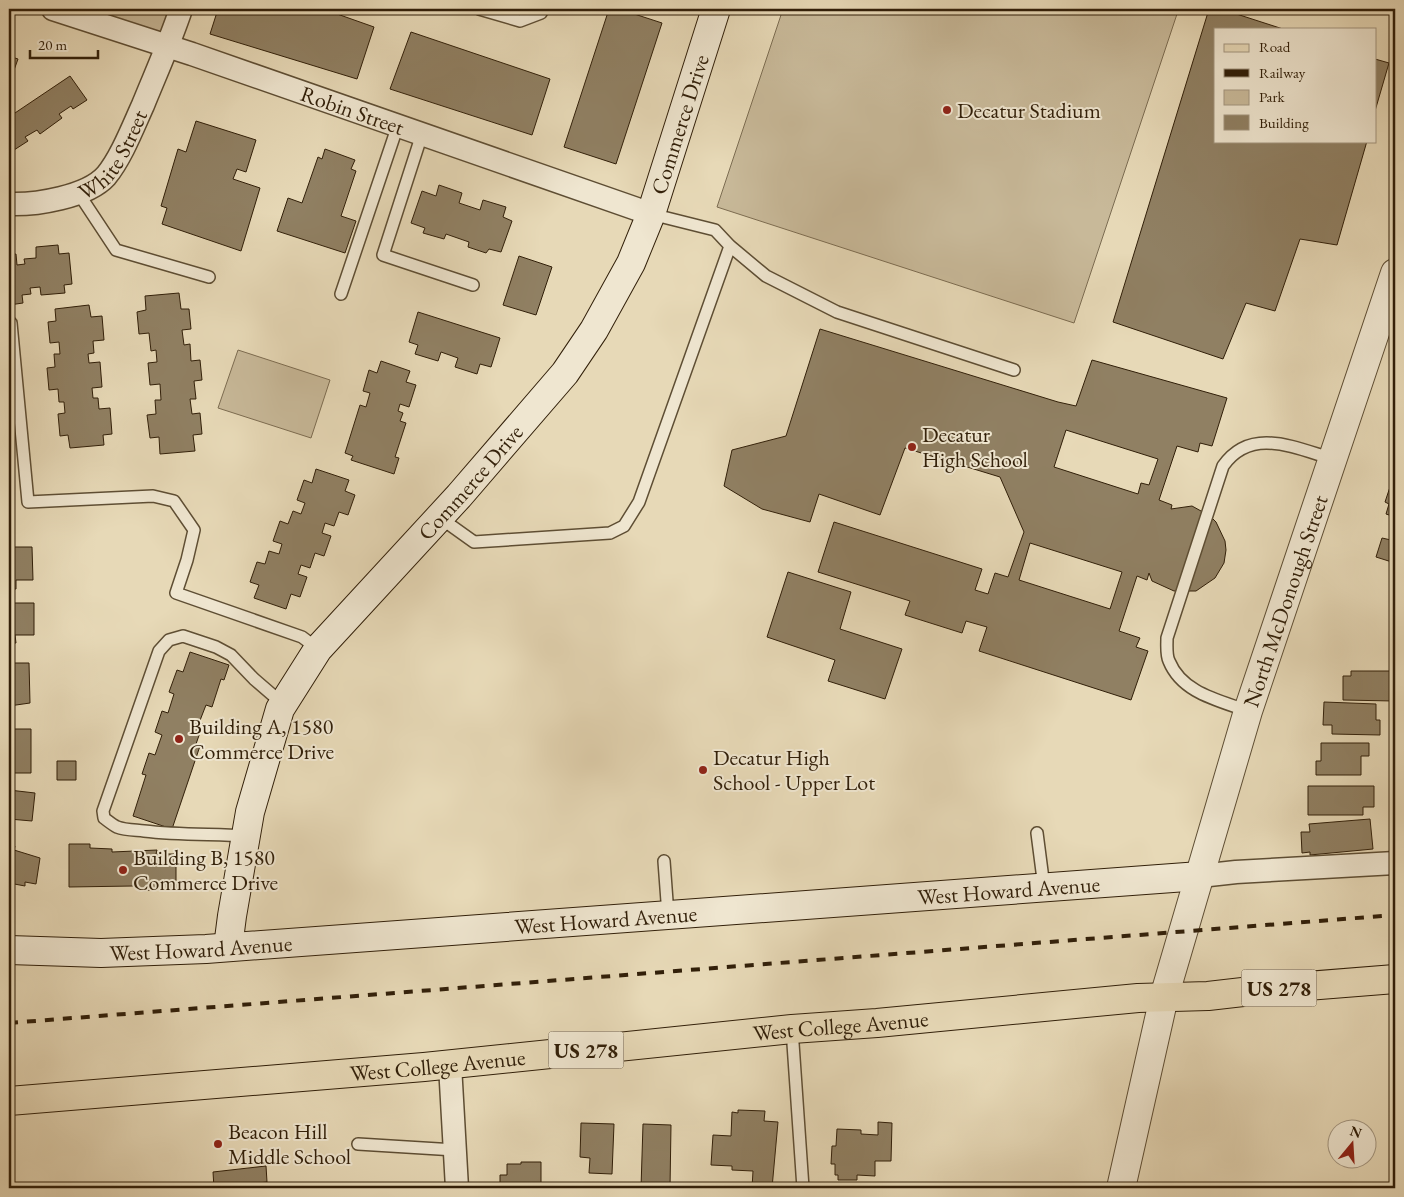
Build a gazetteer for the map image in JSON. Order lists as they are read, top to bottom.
{
  "streets": {
    "main road": [
      "Commerce Drive",
      "North McDonough Street",
      "West Howard Avenue",
      "US 278",
      "West College Avenue"
    ],
    "street": ["Robin Street", "White Street"]
  },
  "crossings": [
    ["Robin Street", "Commerce Drive"],
    ["Robin Street", "White Street"],
    ["Commerce Drive", "West Howard Avenue"],
    ["North McDonough Street", "West Howard Avenue"],
    ["North McDonough Street", "US 278"],
    ["North McDonough Street", "West College Avenue"],
    ["US 278", "West College Avenue"]
  ],
  "places": [
    "Decatur Stadium",
    "Decatur High School",
    "Building A, 1580 Commerce Drive",
    "Decatur High School - Upper Lot",
    "Building B, 1580 Commerce Drive",
    "Beacon Hill Middle School"
  ],
  "legend": [
    "Road",
    "Railway",
    "Park",
    "Building"
  ],
  "scale_bar": "20 m",
  "north": "top"
}
